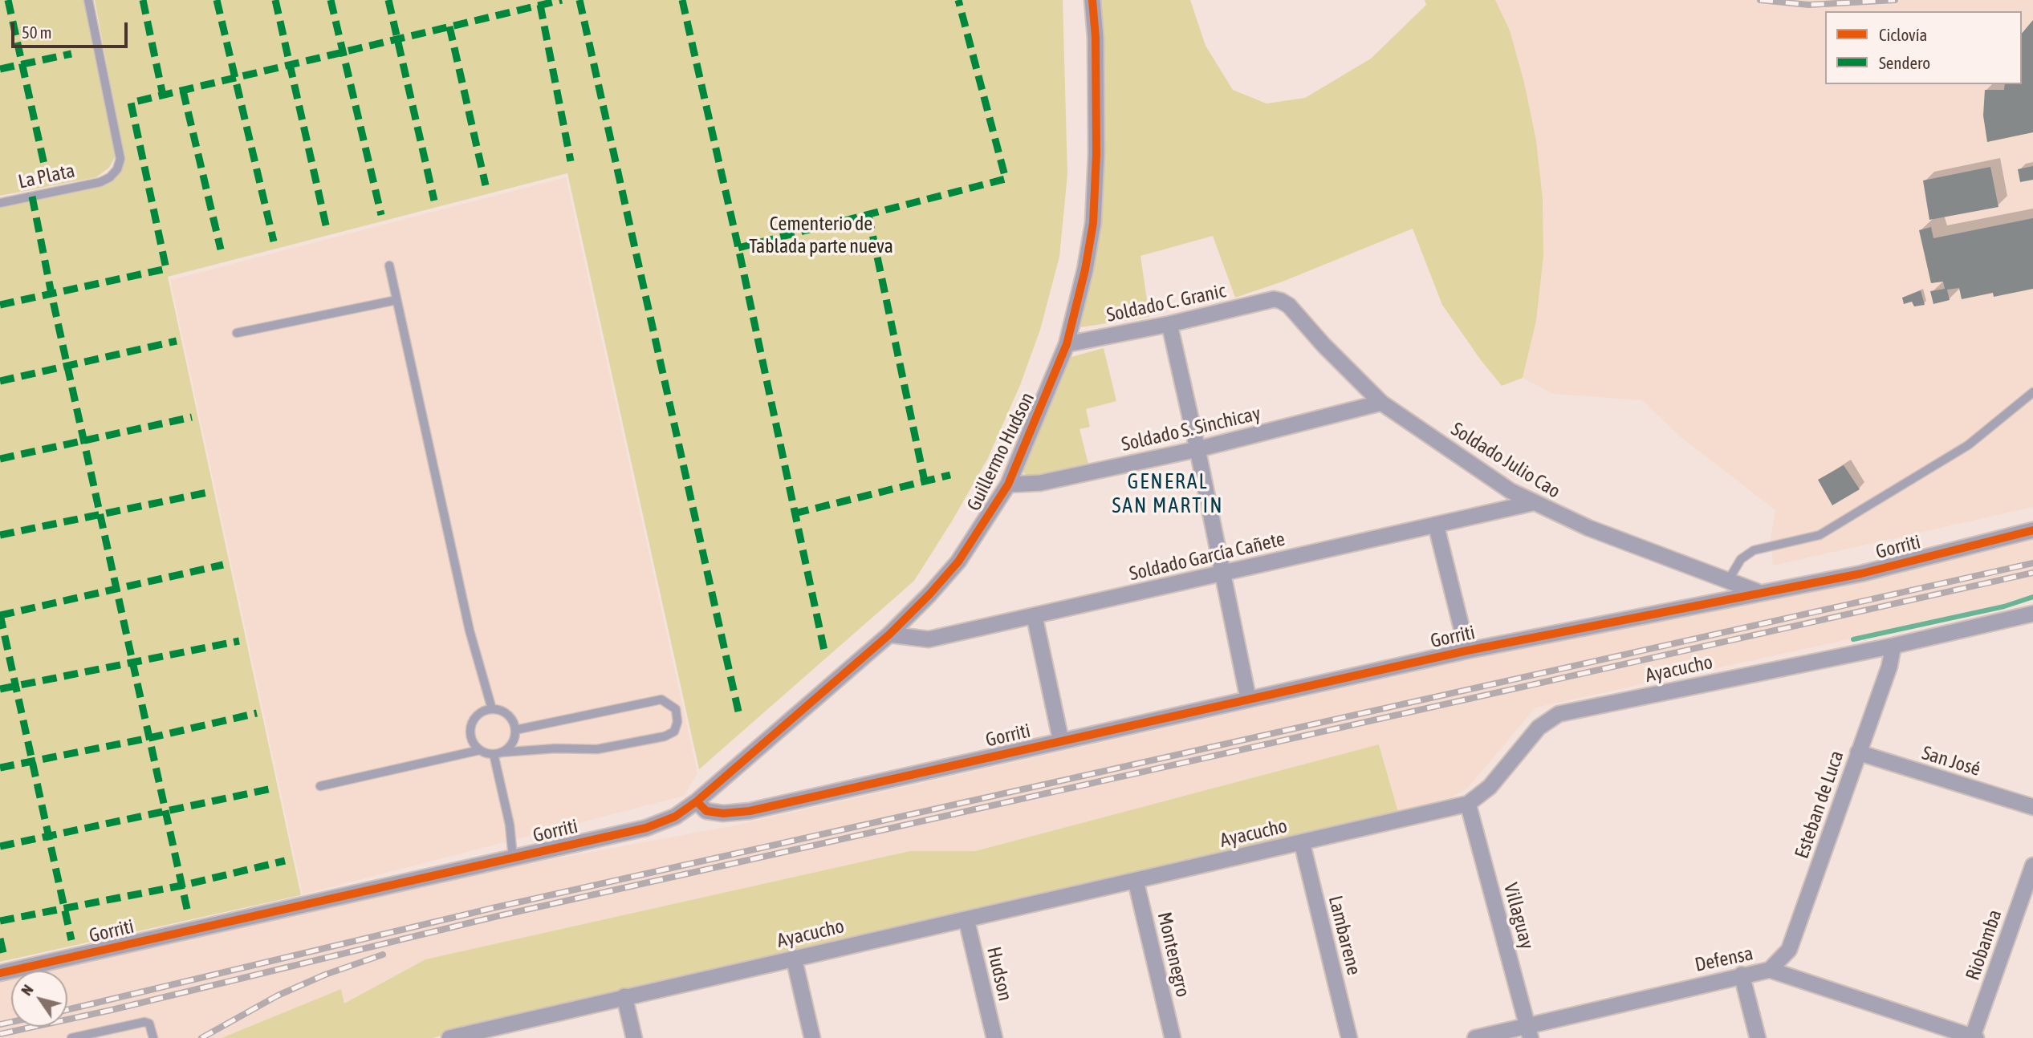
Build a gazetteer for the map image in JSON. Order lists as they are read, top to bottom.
{
  "streets": {
    "street": [
      "Soldado C. Granic",
      "Soldado S. Sinchicay",
      "Guillermo Hudson",
      "Soldado Julio Cao",
      "Gorriti",
      "Soldado García Cañete",
      "Ayacucho",
      "San José",
      "Esteban de Luca",
      "Villaguay",
      "Lambarene",
      "Riobamba",
      "Montenegro",
      "Defensa",
      "Hudson"
    ],
    "lane": ["La Plata"]
  },
  "crossings": [
    ["Soldado C. Granic", "Guillermo Hudson"],
    ["Soldado C. Granic", "Soldado Julio Cao"],
    ["Soldado S. Sinchicay", "Guillermo Hudson"],
    ["Soldado S. Sinchicay", "Soldado Julio Cao"],
    ["Guillermo Hudson", "Gorriti"],
    ["Guillermo Hudson", "Soldado García Cañete"],
    ["Soldado Julio Cao", "Gorriti"],
    ["Soldado Julio Cao", "Soldado García Cañete"],
    ["Ayacucho", "Esteban de Luca"],
    ["Ayacucho", "Villaguay"],
    ["Ayacucho", "Lambarene"],
    ["Ayacucho", "Montenegro"],
    ["Ayacucho", "Hudson"],
    ["San José", "Esteban de Luca"],
    ["Esteban de Luca", "Defensa"],
    ["Villaguay", "Defensa"],
    ["Riobamba", "Defensa"]
  ],
  "districts": ["GENERAL SAN MARTIN"],
  "parks": ["Cementerio de Tablada parte nueva"],
  "legend": ["Ciclovía", "Sendero"],
  "scale_bar": "50 m",
  "north": "top left"
}
